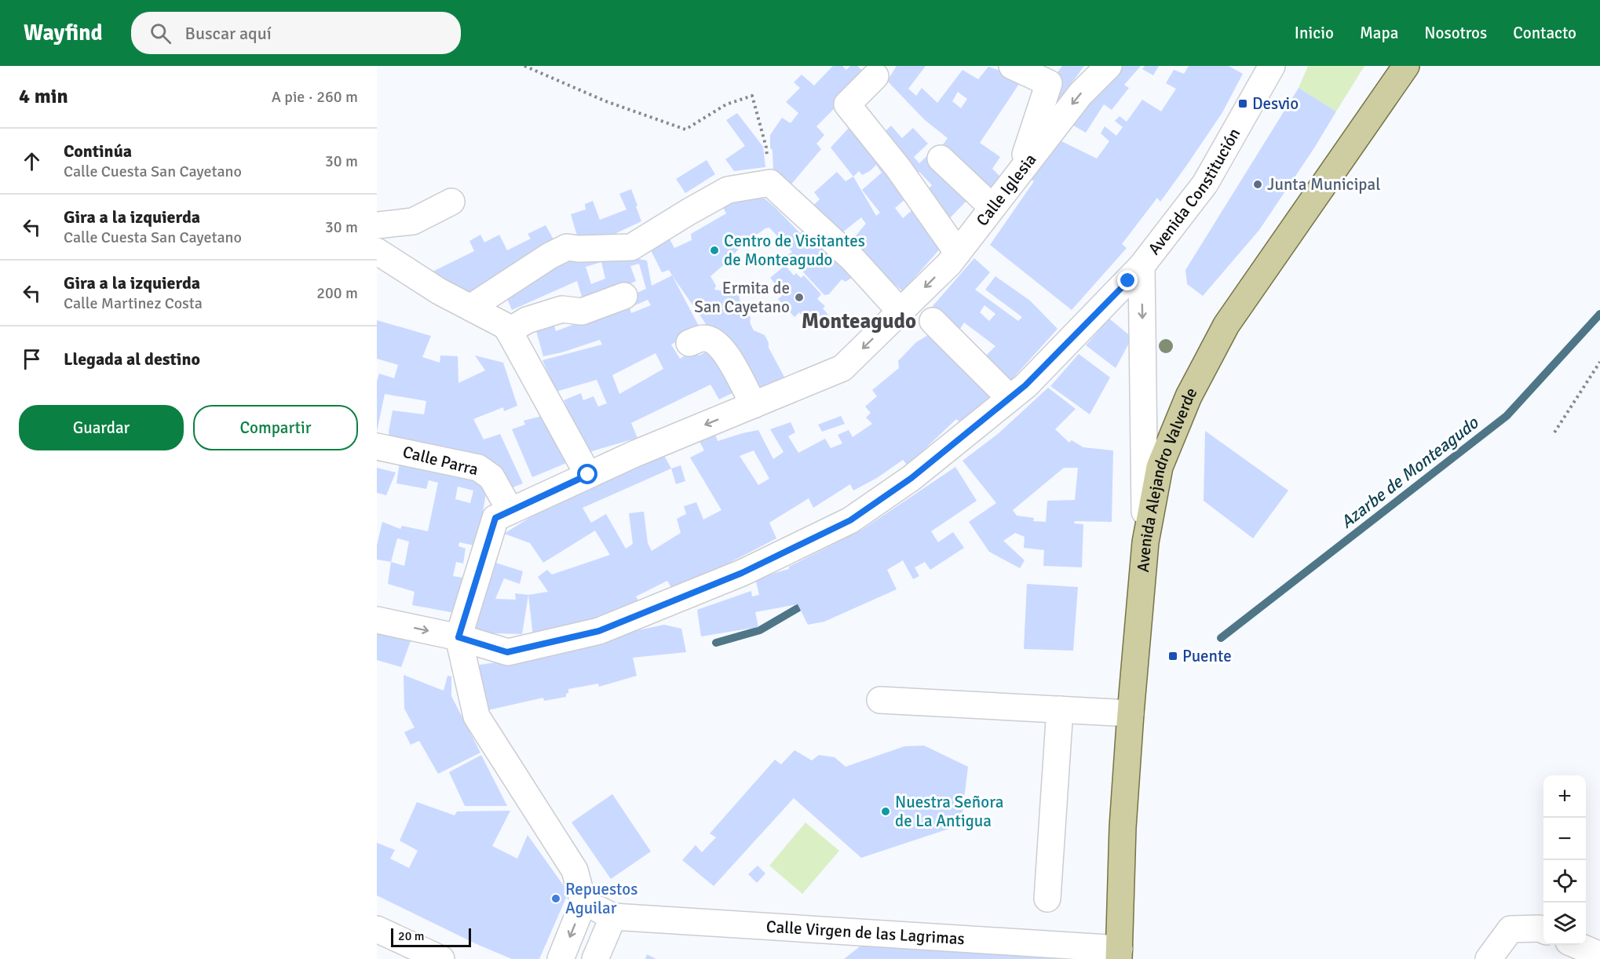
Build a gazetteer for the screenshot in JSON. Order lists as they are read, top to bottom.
{
  "streets": {
    "main road": ["Avenida Alejandro Valverde"],
    "street": [
      "Calle Iglesia",
      "Avenida Constitución",
      "Calle Parra",
      "Calle Virgen de las Lagrimas"
    ]
  },
  "crossings": [
    ["Calle Iglesia", "Avenida Constitución"],
    ["Calle Iglesia", "Calle Parra"],
    ["Avenida Alejandro Valverde", "Calle Virgen de las Lagrimas"]
  ],
  "districts": ["Monteagudo"],
  "water": ["Azarbe de Monteagudo"],
  "places": {
    "transit": ["Desvio", "Puente"],
    "other": [
      "Junta Municipal",
      "Centro de Visitantes de Monteagudo",
      "Ermita de San Cayetano",
      "Nuestra Señora de La Antigua",
      "Repuestos Aguilar"
    ]
  },
  "scale_bar": "20 m",
  "page": {
    "header": "Wayfind",
    "search": "Buscar aquí",
    "nav": [
      "Inicio",
      "Mapa",
      "Nosotros",
      "Contacto"
    ],
    "heading": ["4 min", "A pie · 260 m"],
    "list": [
      ["Continúa", "Calle Cuesta San Cayetano", "30 m"],
      ["Gira a la izquierda", "Calle Cuesta San Cayetano", "30 m"],
      ["Gira a la izquierda", "Calle Martinez Costa", "200 m"],
      "Llegada al destino"
    ],
    "buttons": ["Guardar", "Compartir"],
    "map_buttons": ["+", "−"],
    "scale": "20 m"
  }
}
